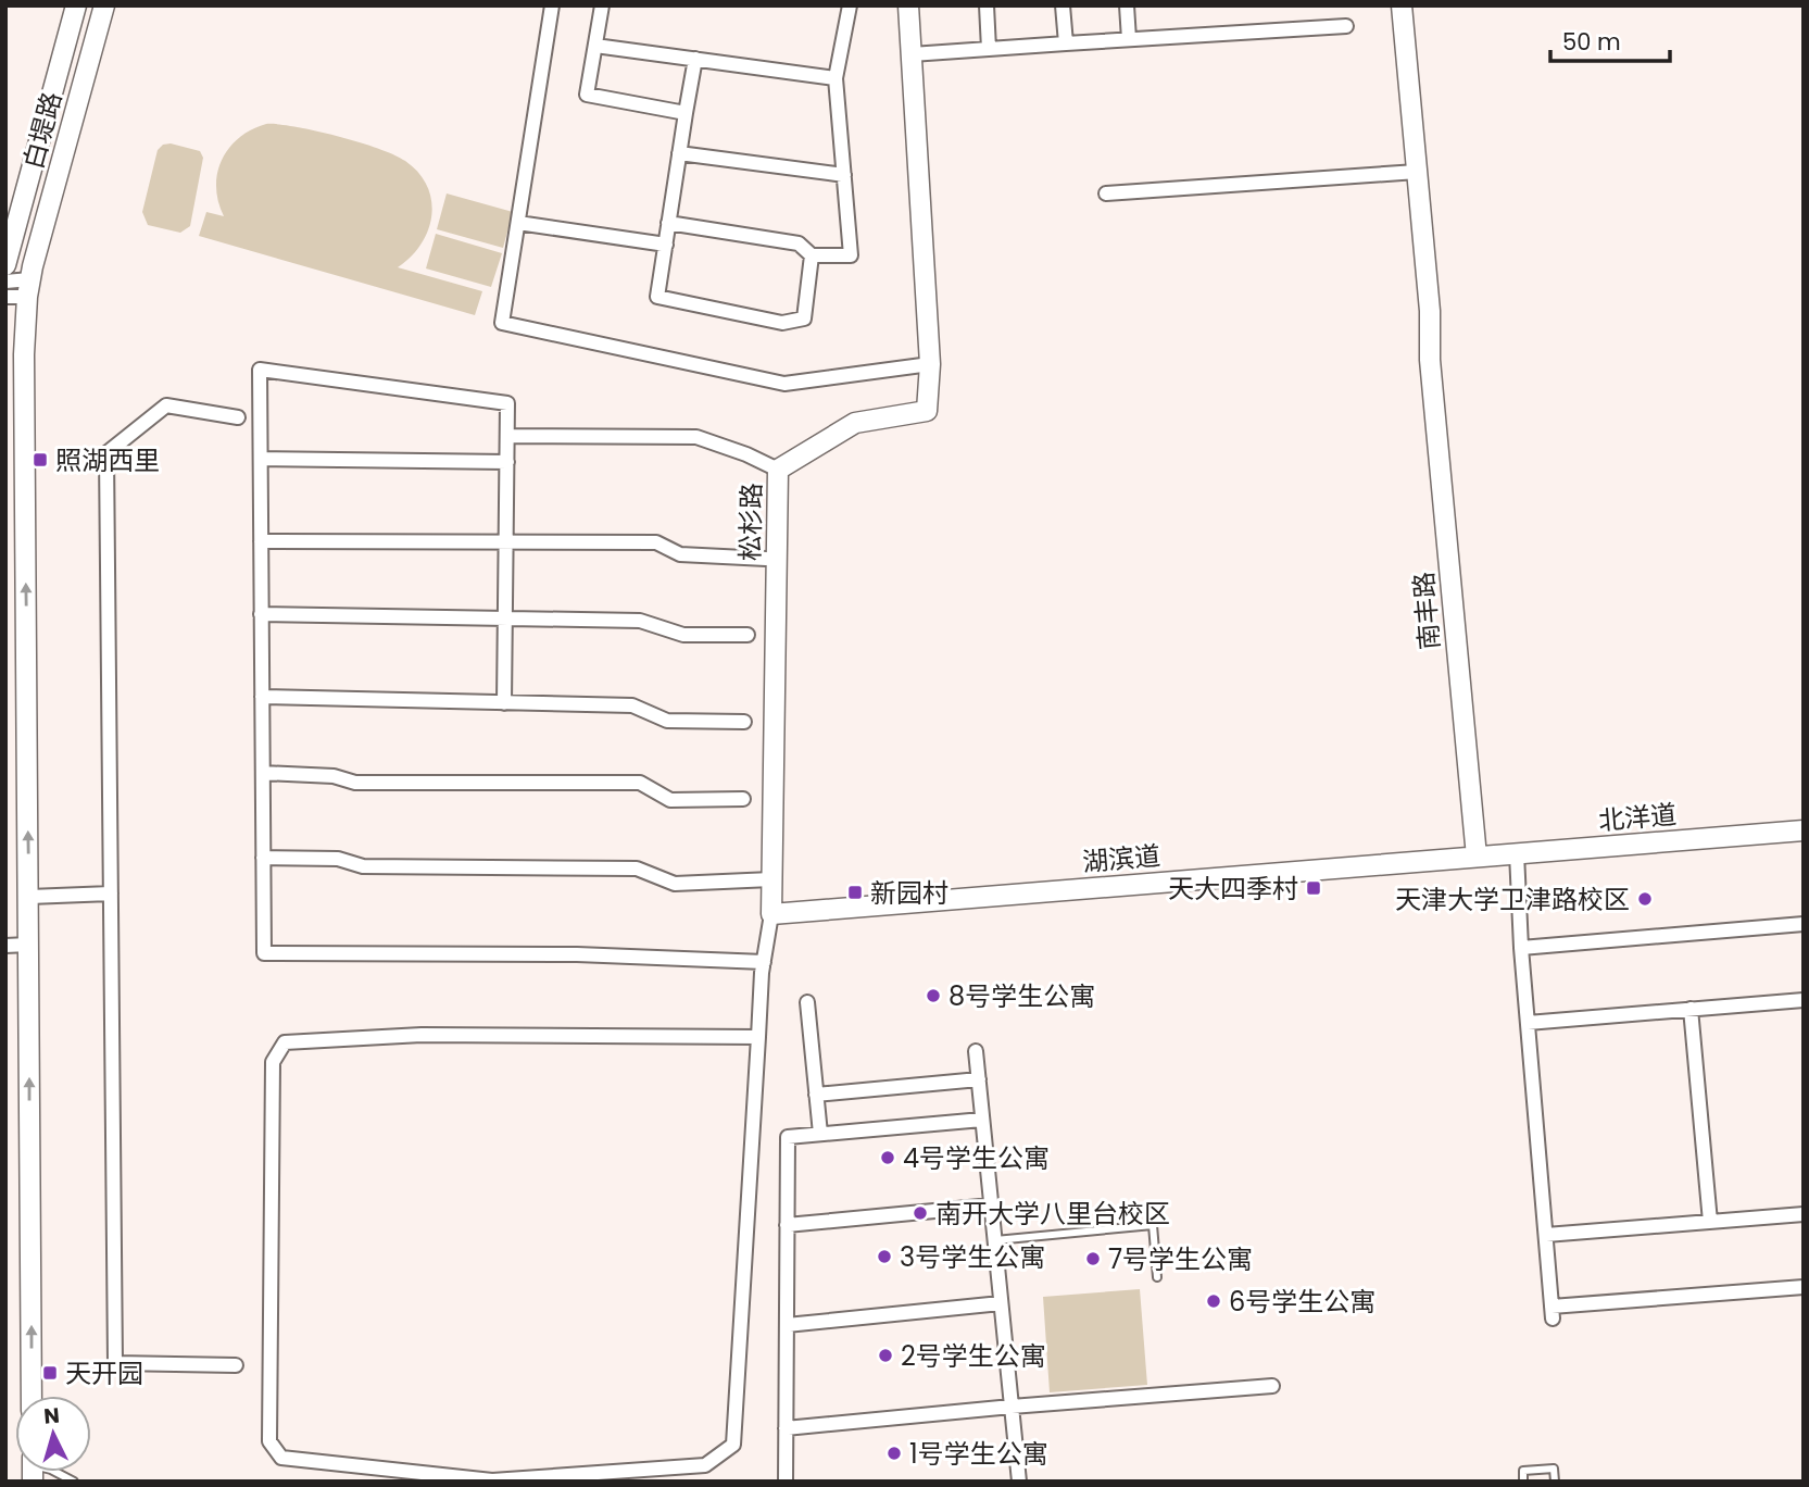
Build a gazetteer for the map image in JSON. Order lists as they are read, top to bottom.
{
  "streets": {
    "street": [
      "白堤路",
      "松杉路",
      "南丰路",
      "北洋道",
      "湖滨道"
    ]
  },
  "crossings": [
    ["松杉路", "湖滨道"],
    ["南丰路", "北洋道"],
    ["南丰路", "湖滨道"],
    ["北洋道", "湖滨道"]
  ],
  "one_way": ["白堤路"],
  "places": {
    "transit": [
      "照湖西里",
      "天大四季村",
      "新园村",
      "天开园"
    ],
    "other": [
      "天津大学卫津路校区",
      "8号学生公寓",
      "4号学生公寓",
      "南开大学八里台校区",
      "3号学生公寓",
      "7号学生公寓",
      "6号学生公寓",
      "2号学生公寓",
      "1号学生公寓"
    ]
  },
  "scale_bar": "50 m",
  "north": "top"
}
